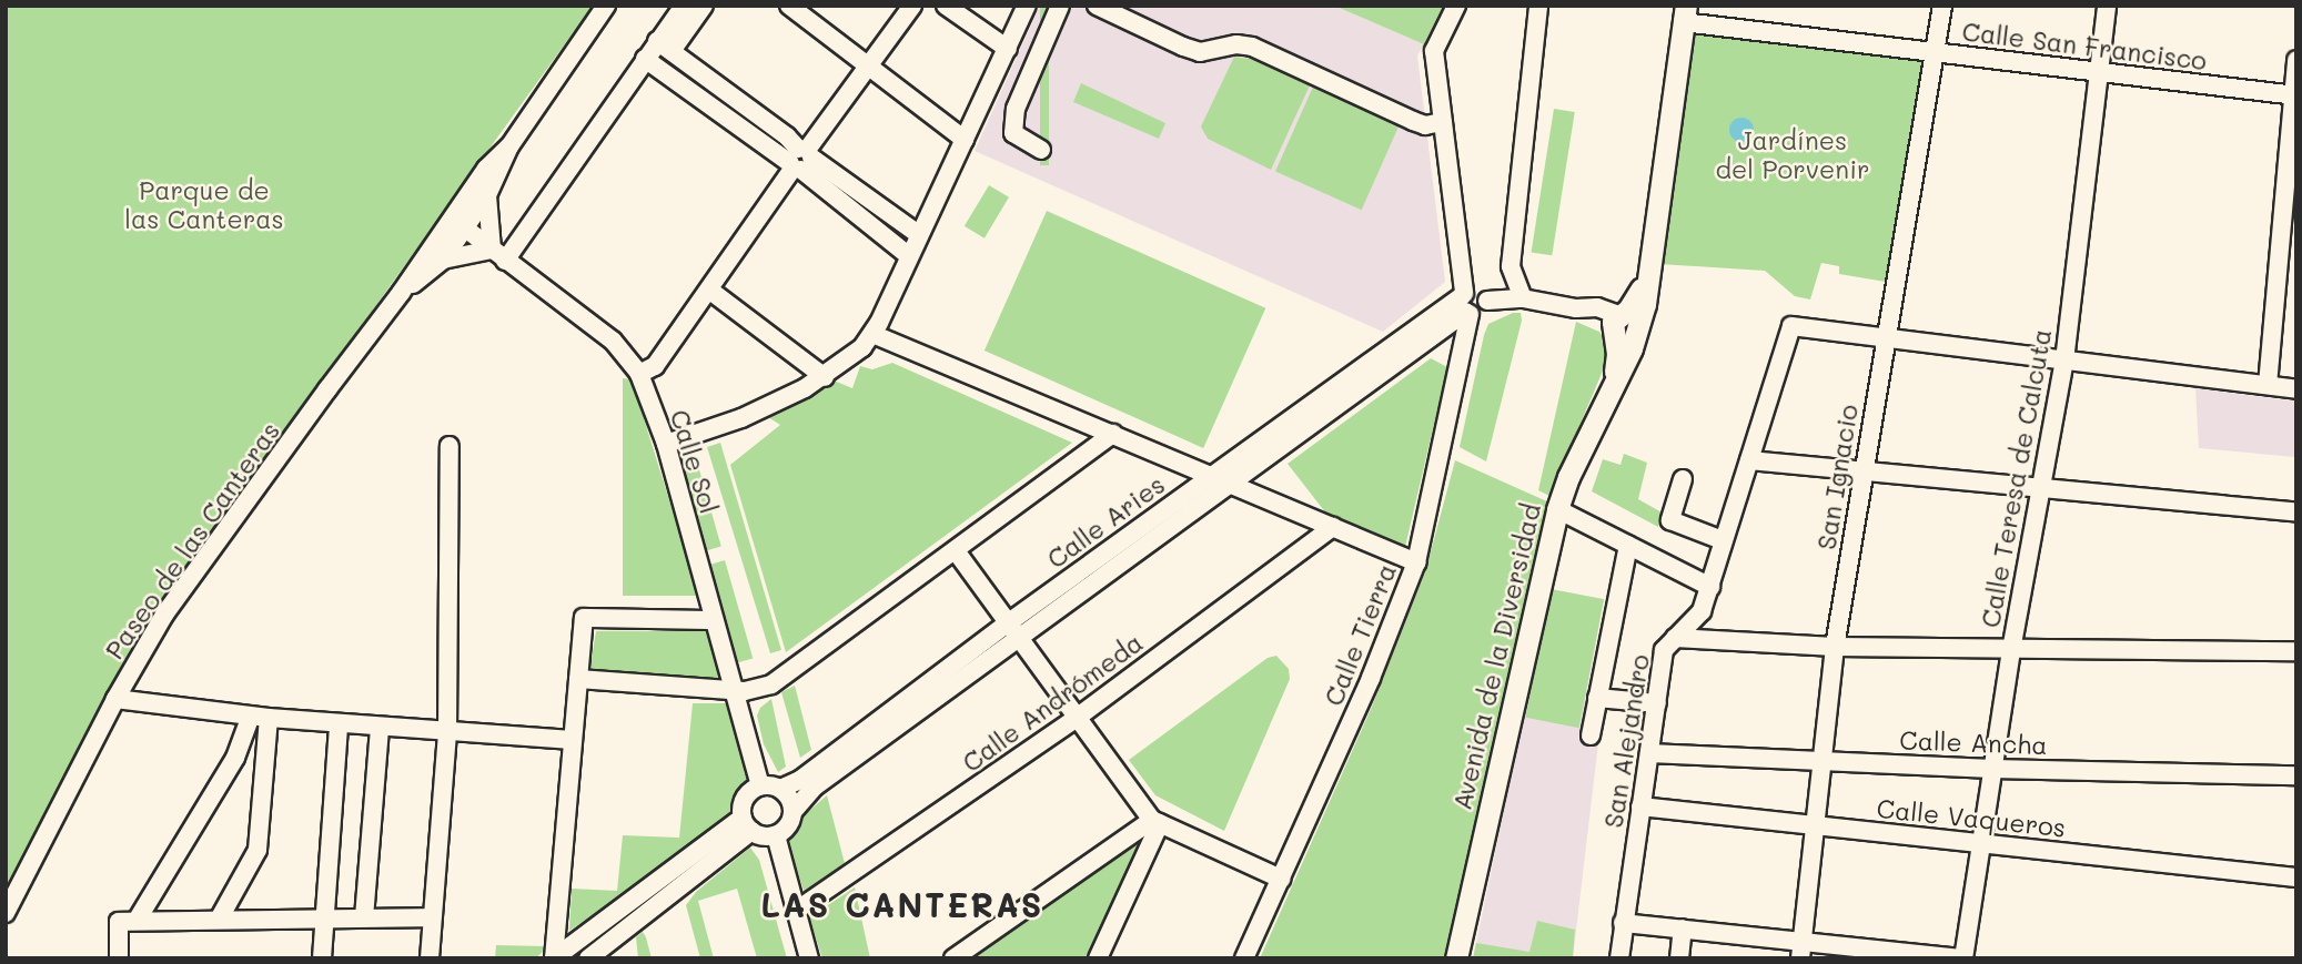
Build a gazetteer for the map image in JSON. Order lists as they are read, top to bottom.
{
  "streets": {
    "main road": ["Avenida de la Diversidad"],
    "street": [
      "Calle San Francisco",
      "Calle Sol",
      "San Ignacio",
      "Calle Teresa de Calcuta",
      "Calle Aries",
      "Paseo de las Canteras",
      "Calle Tierra",
      "Calle Andrómeda",
      "San Alejandro",
      "Calle Ancha",
      "Calle Vaqueros"
    ]
  },
  "crossings": [
    ["Calle San Francisco", "San Ignacio"],
    ["Calle San Francisco", "Calle Teresa de Calcuta"],
    ["Calle San Francisco", "Avenida de la Diversidad"],
    ["Calle Sol", "Calle Aries"],
    ["Calle Sol", "Paseo de las Canteras"],
    ["San Ignacio", "San Alejandro"],
    ["San Ignacio", "Calle Ancha"],
    ["San Ignacio", "Calle Vaqueros"],
    ["Calle Teresa de Calcuta", "Calle Ancha"],
    ["Calle Teresa de Calcuta", "Calle Vaqueros"],
    ["Calle Aries", "Calle Tierra"],
    ["San Alejandro", "Calle Ancha"],
    ["San Alejandro", "Calle Vaqueros"]
  ],
  "districts": ["LAS CANTERAS"],
  "parks": ["Jardínes del Porvenir", "Parque de las Canteras"]
}
